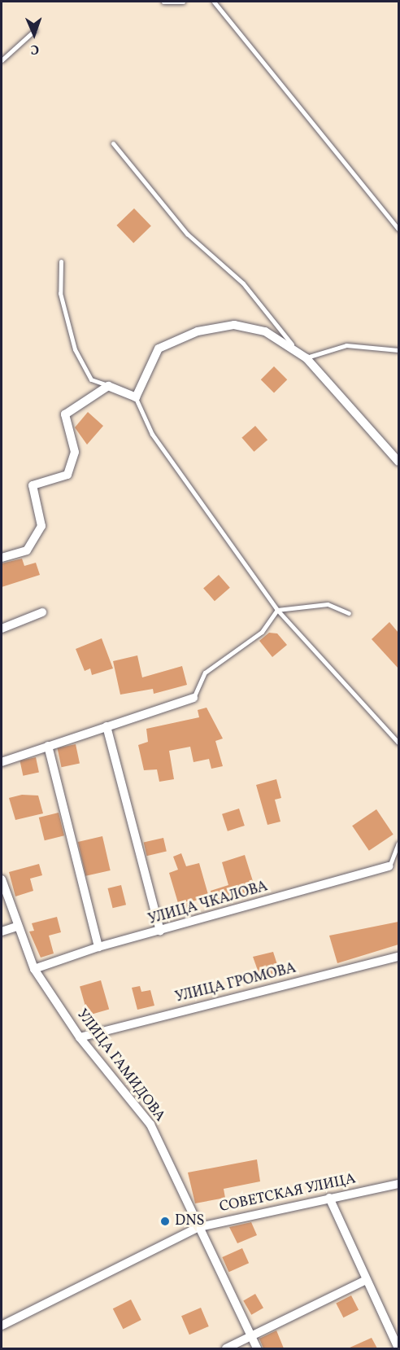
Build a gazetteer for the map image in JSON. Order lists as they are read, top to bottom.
{
  "streets": {
    "street": [
      "УЛИЦА ЧКАЛОВА",
      "УЛИЦА ГРОМОВА",
      "УЛИЦА ГАМИДОВА",
      "СОВЕТСКАЯ УЛИЦА"
    ]
  },
  "crossings": [
    ["УЛИЦА ЧКАЛОВА", "УЛИЦА ГАМИДОВА"],
    ["УЛИЦА ГРОМОВА", "УЛИЦА ГАМИДОВА"],
    ["УЛИЦА ГАМИДОВА", "СОВЕТСКАЯ УЛИЦА"]
  ],
  "places": ["DNS"],
  "north": "bottom"
}
